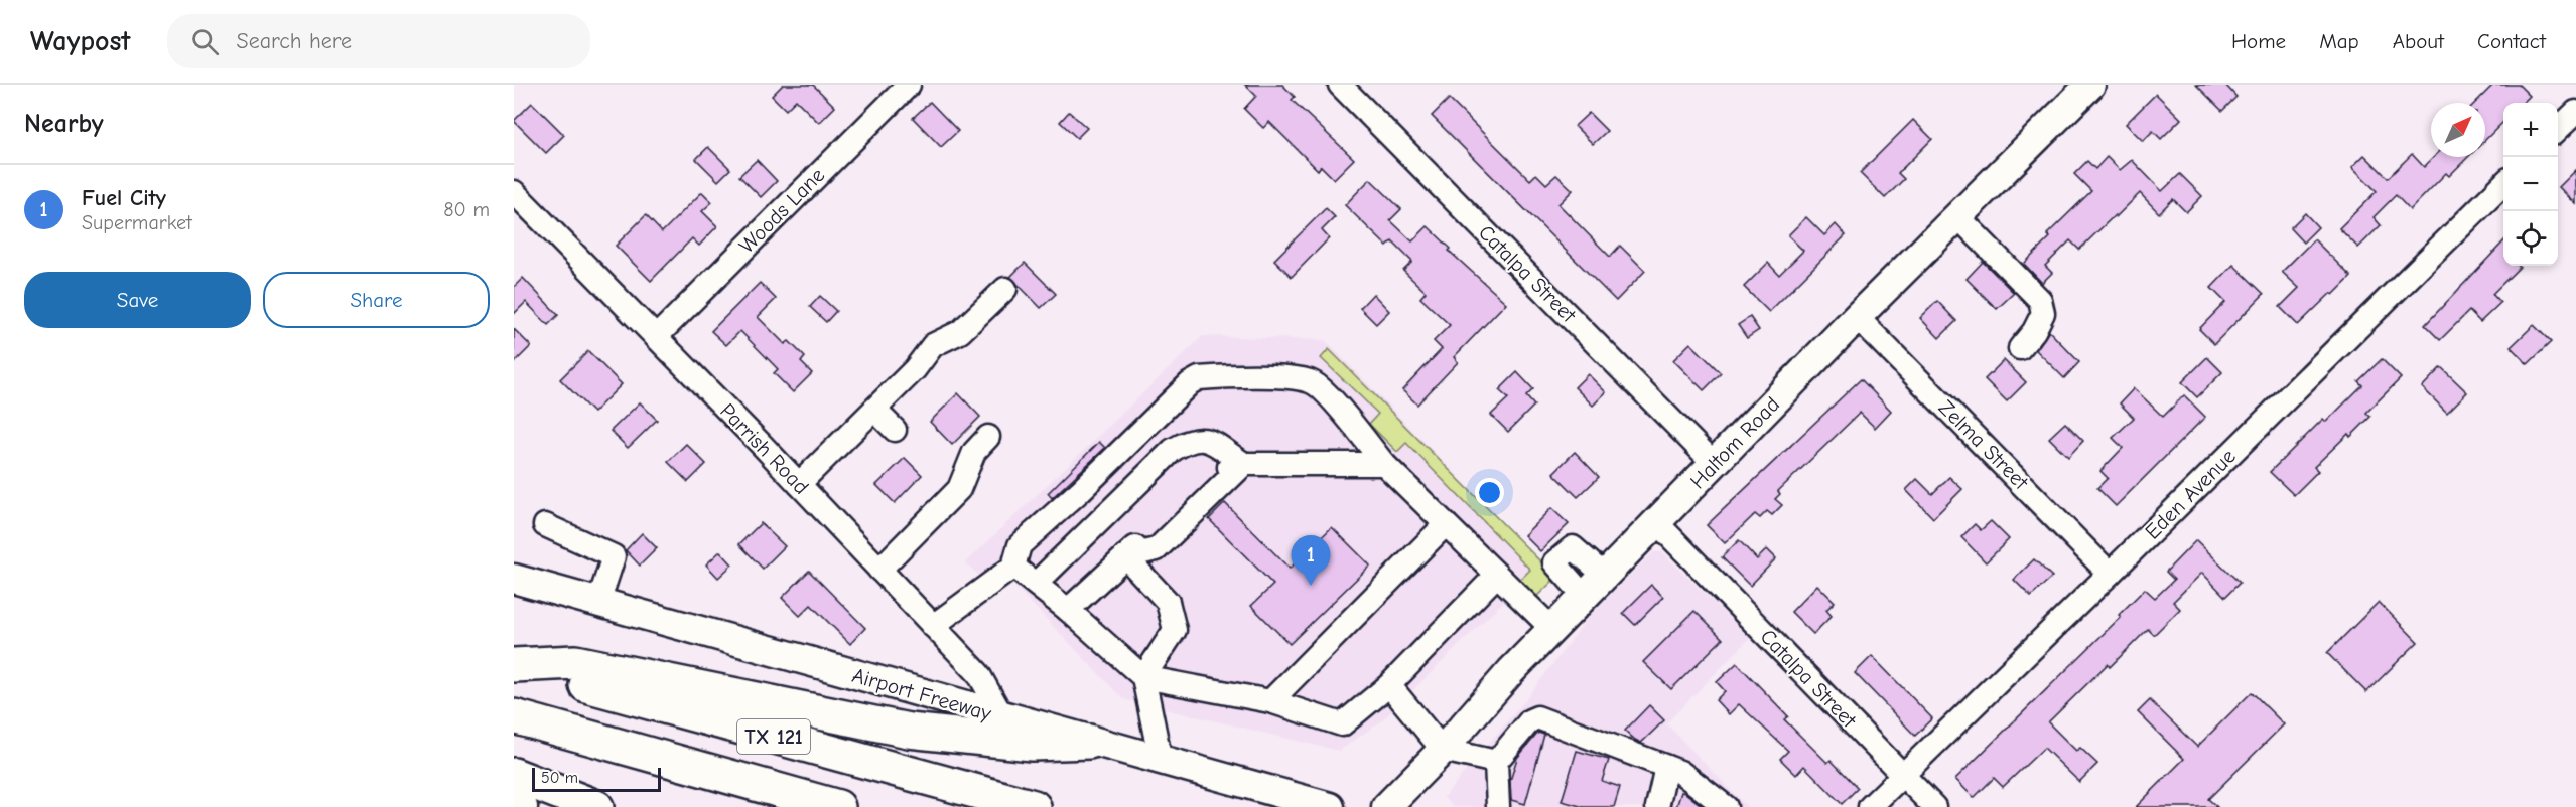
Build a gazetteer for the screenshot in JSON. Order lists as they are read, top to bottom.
{
  "streets": {
    "highway": ["TX 121"],
    "main road": ["Haltom Road", "Airport Freeway"],
    "street": [
      "Woods Lane",
      "Catalpa Street",
      "Zelma Street",
      "Parrish Road",
      "Eden Avenue"
    ]
  },
  "crossings": [
    ["Woods Lane", "Parrish Road"],
    ["Catalpa Street", "Haltom Road"],
    ["Catalpa Street", "Eden Avenue"],
    ["Haltom Road", "Zelma Street"],
    ["Zelma Street", "Eden Avenue"],
    ["Parrish Road", "Airport Freeway"]
  ],
  "scale_bar": "50 m",
  "north": "top right",
  "page": {
    "header": "Waypost",
    "search": "Search here",
    "nav": [
      "Home",
      "Map",
      "About",
      "Contact"
    ],
    "heading": "Nearby",
    "map_buttons": ["+", "−"],
    "list": [
      {
        "mark": "1",
        "name": "Fuel City",
        "note": "Supermarket",
        "value": "80 m"
      }
    ],
    "buttons": ["Save", "Share"],
    "pins": "1",
    "scale": "50 m"
  }
}
